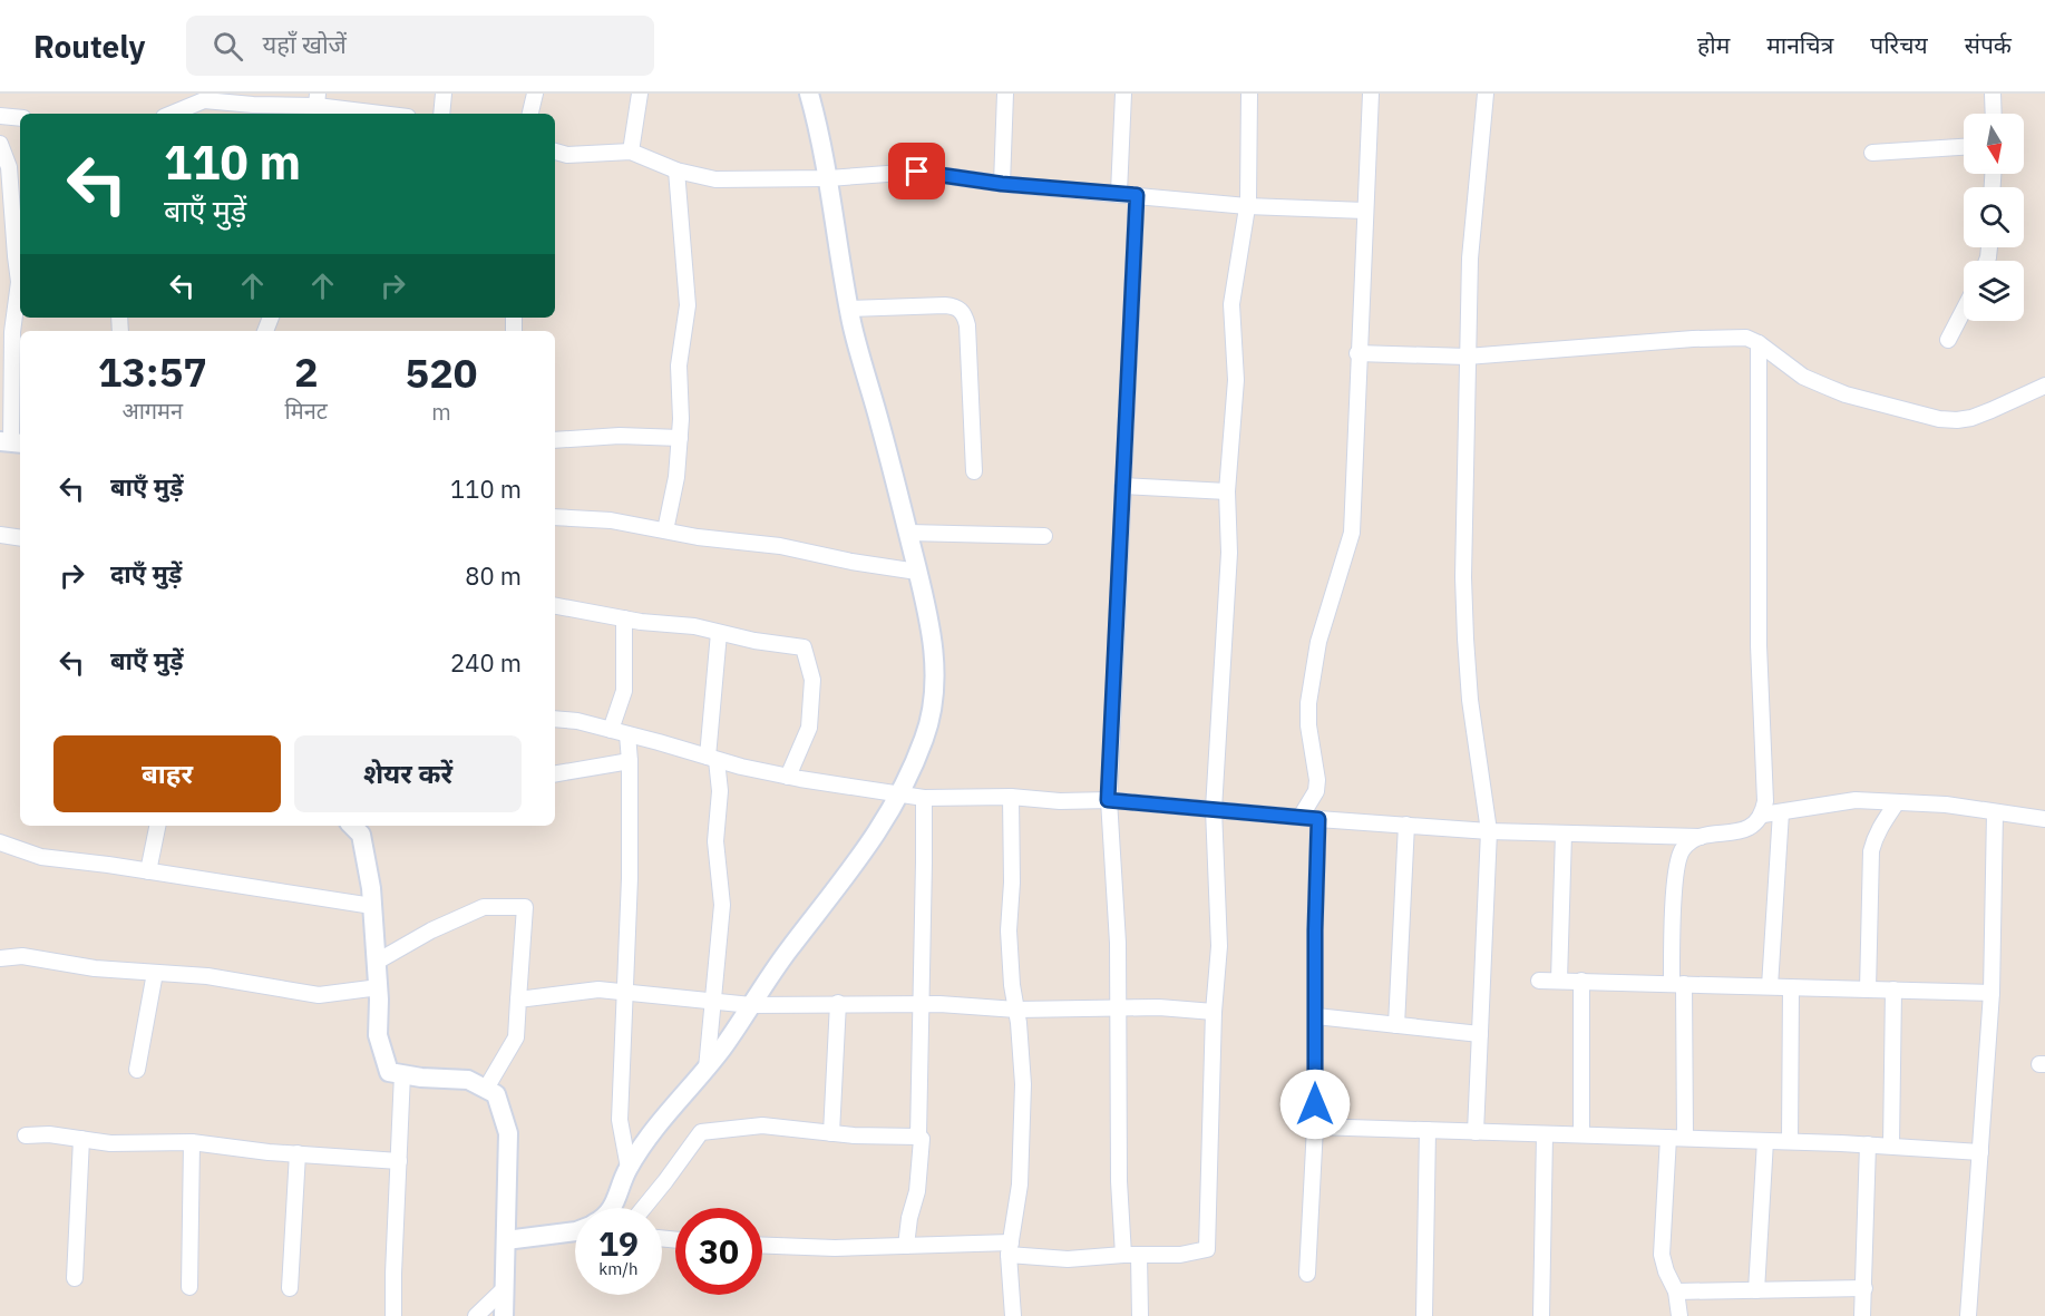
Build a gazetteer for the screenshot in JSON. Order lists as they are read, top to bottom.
{
  "north": "bottom",
  "page": {
    "header": "Routely",
    "search": "यहाँ खोजें",
    "nav": [
      "होम",
      "मानचित्र",
      "परिचय",
      "संपर्क"
    ],
    "turn": ["110 m", "बाएँ मुड़ें"],
    "eta": [
      "13:57",
      "आगमन",
      "2",
      "मिनट",
      "520",
      "m"
    ],
    "list": [
      {
        "name": "बाएँ मुड़ें",
        "value": "110 m"
      },
      {
        "name": "दाएँ मुड़ें",
        "value": "80 m"
      },
      {
        "name": "बाएँ मुड़ें",
        "value": "240 m"
      }
    ],
    "buttons": ["बाहर", "शेयर करें"],
    "speed": "19 km/h",
    "limit": "30"
  }
}
